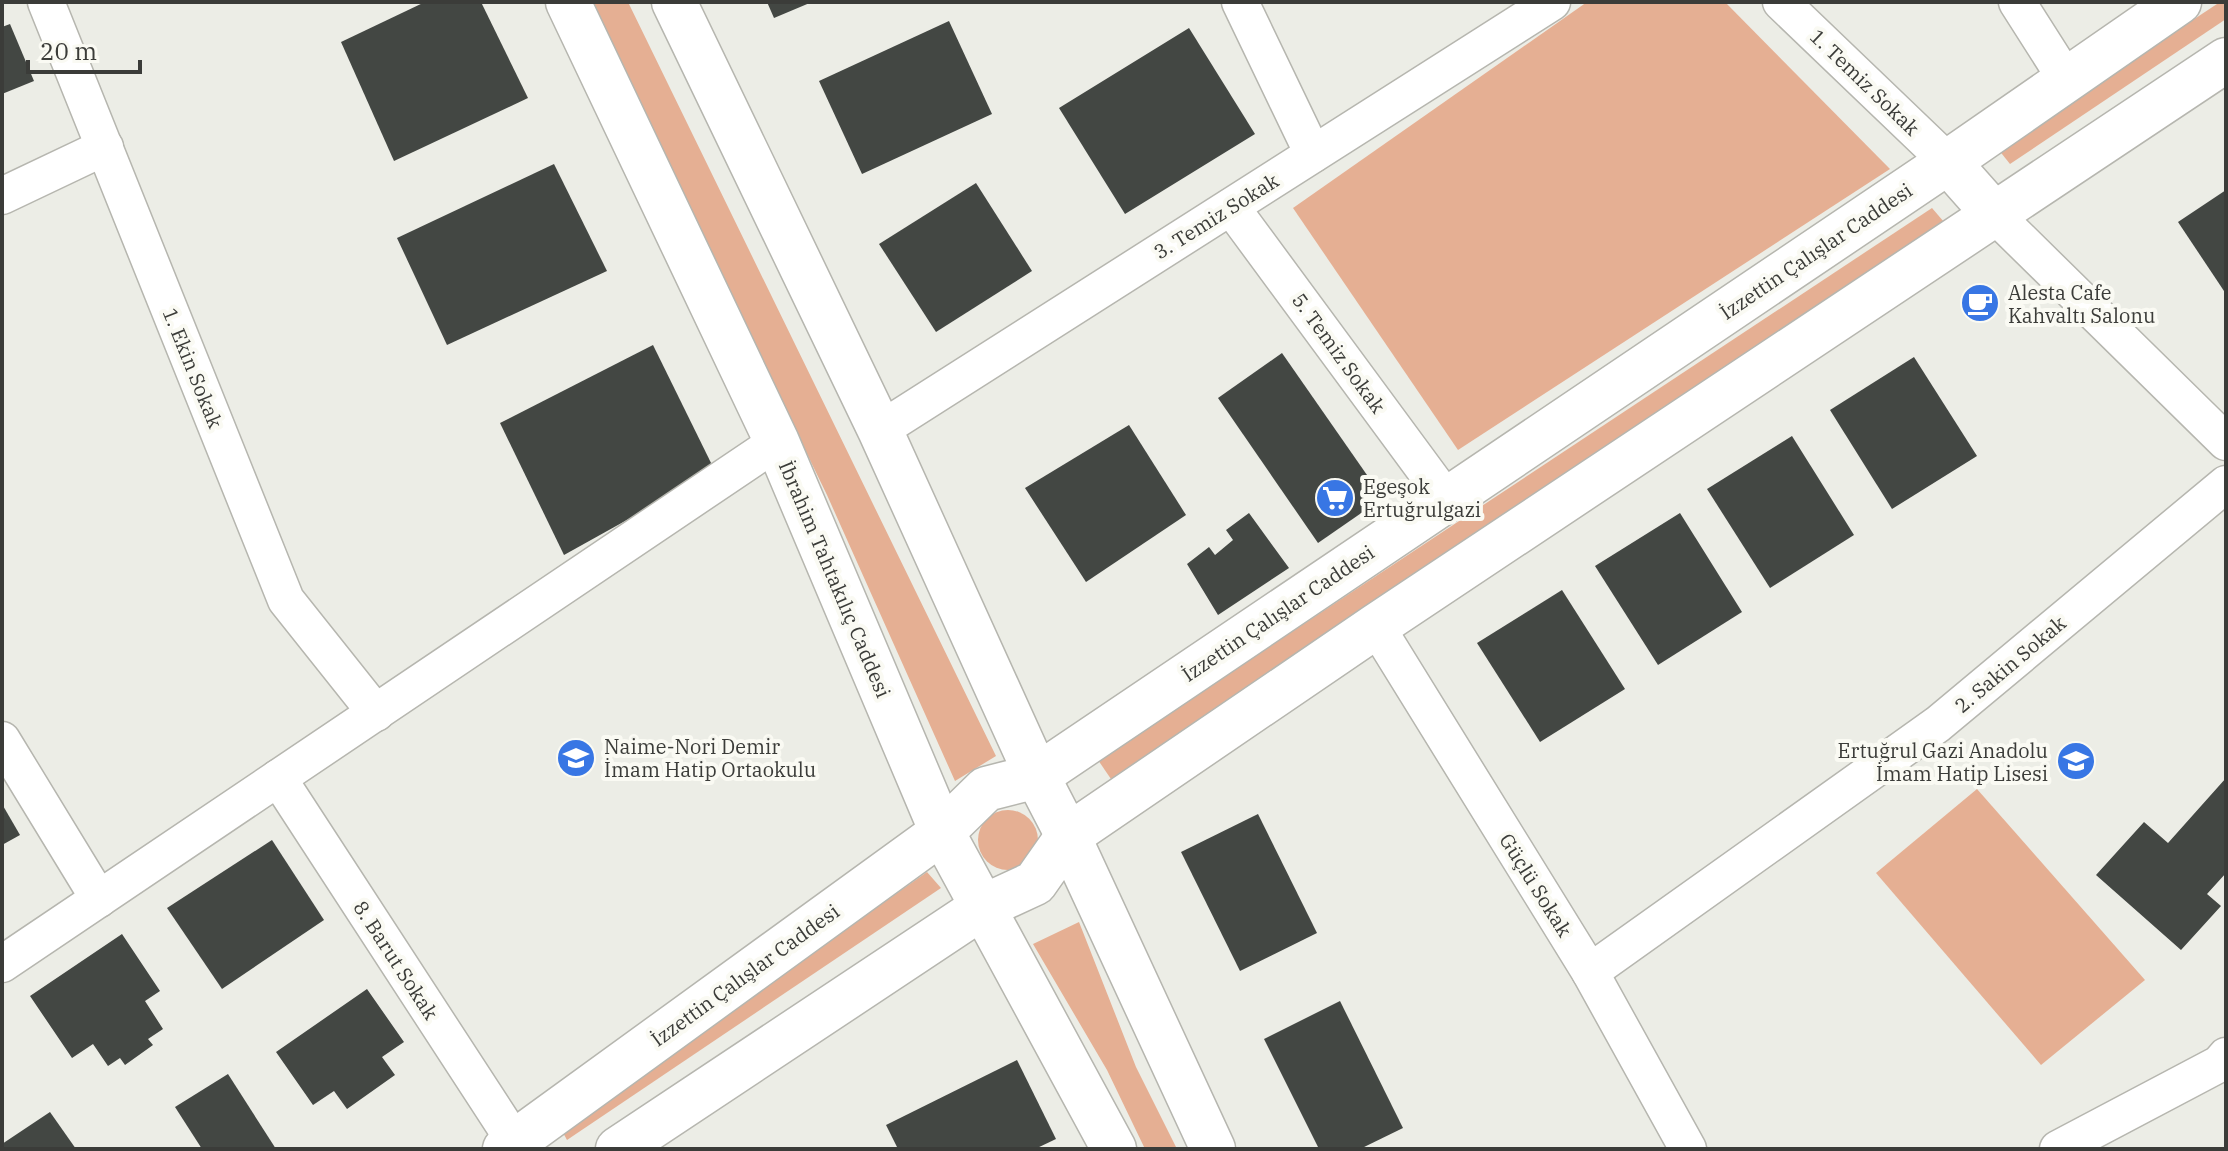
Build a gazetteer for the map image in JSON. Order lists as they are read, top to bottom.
{
  "streets": {
    "street": [
      "1. Temiz Sokak",
      "3. Temiz Sokak",
      "İzzettin Çalışlar Caddesi",
      "5. Temiz Sokak",
      "1. Ekin Sokak",
      "İbrahim Tahtakılıç Caddesi",
      "2. Sakin Sokak",
      "Güçlü Sokak",
      "8. Barut Sokak"
    ]
  },
  "crossings": [
    ["1. Temiz Sokak", "İzzettin Çalışlar Caddesi"],
    ["3. Temiz Sokak", "5. Temiz Sokak"],
    ["İzzettin Çalışlar Caddesi", "5. Temiz Sokak"],
    ["İzzettin Çalışlar Caddesi", "İbrahim Tahtakılıç Caddesi"],
    ["İzzettin Çalışlar Caddesi", "8. Barut Sokak"],
    ["2. Sakin Sokak", "Güçlü Sokak"]
  ],
  "places": {
    "cafe": ["Alesta Cafe Kahvaltı Salonu"],
    "supermarket": ["Egeşok Ertuğrulgazi"],
    "school or university": ["Naime-Nori Demir İmam Hatip Ortaokulu", "Ertuğrul Gazi Anadolu İmam Hatip Lisesi"]
  },
  "scale_bar": "20 m"
}
